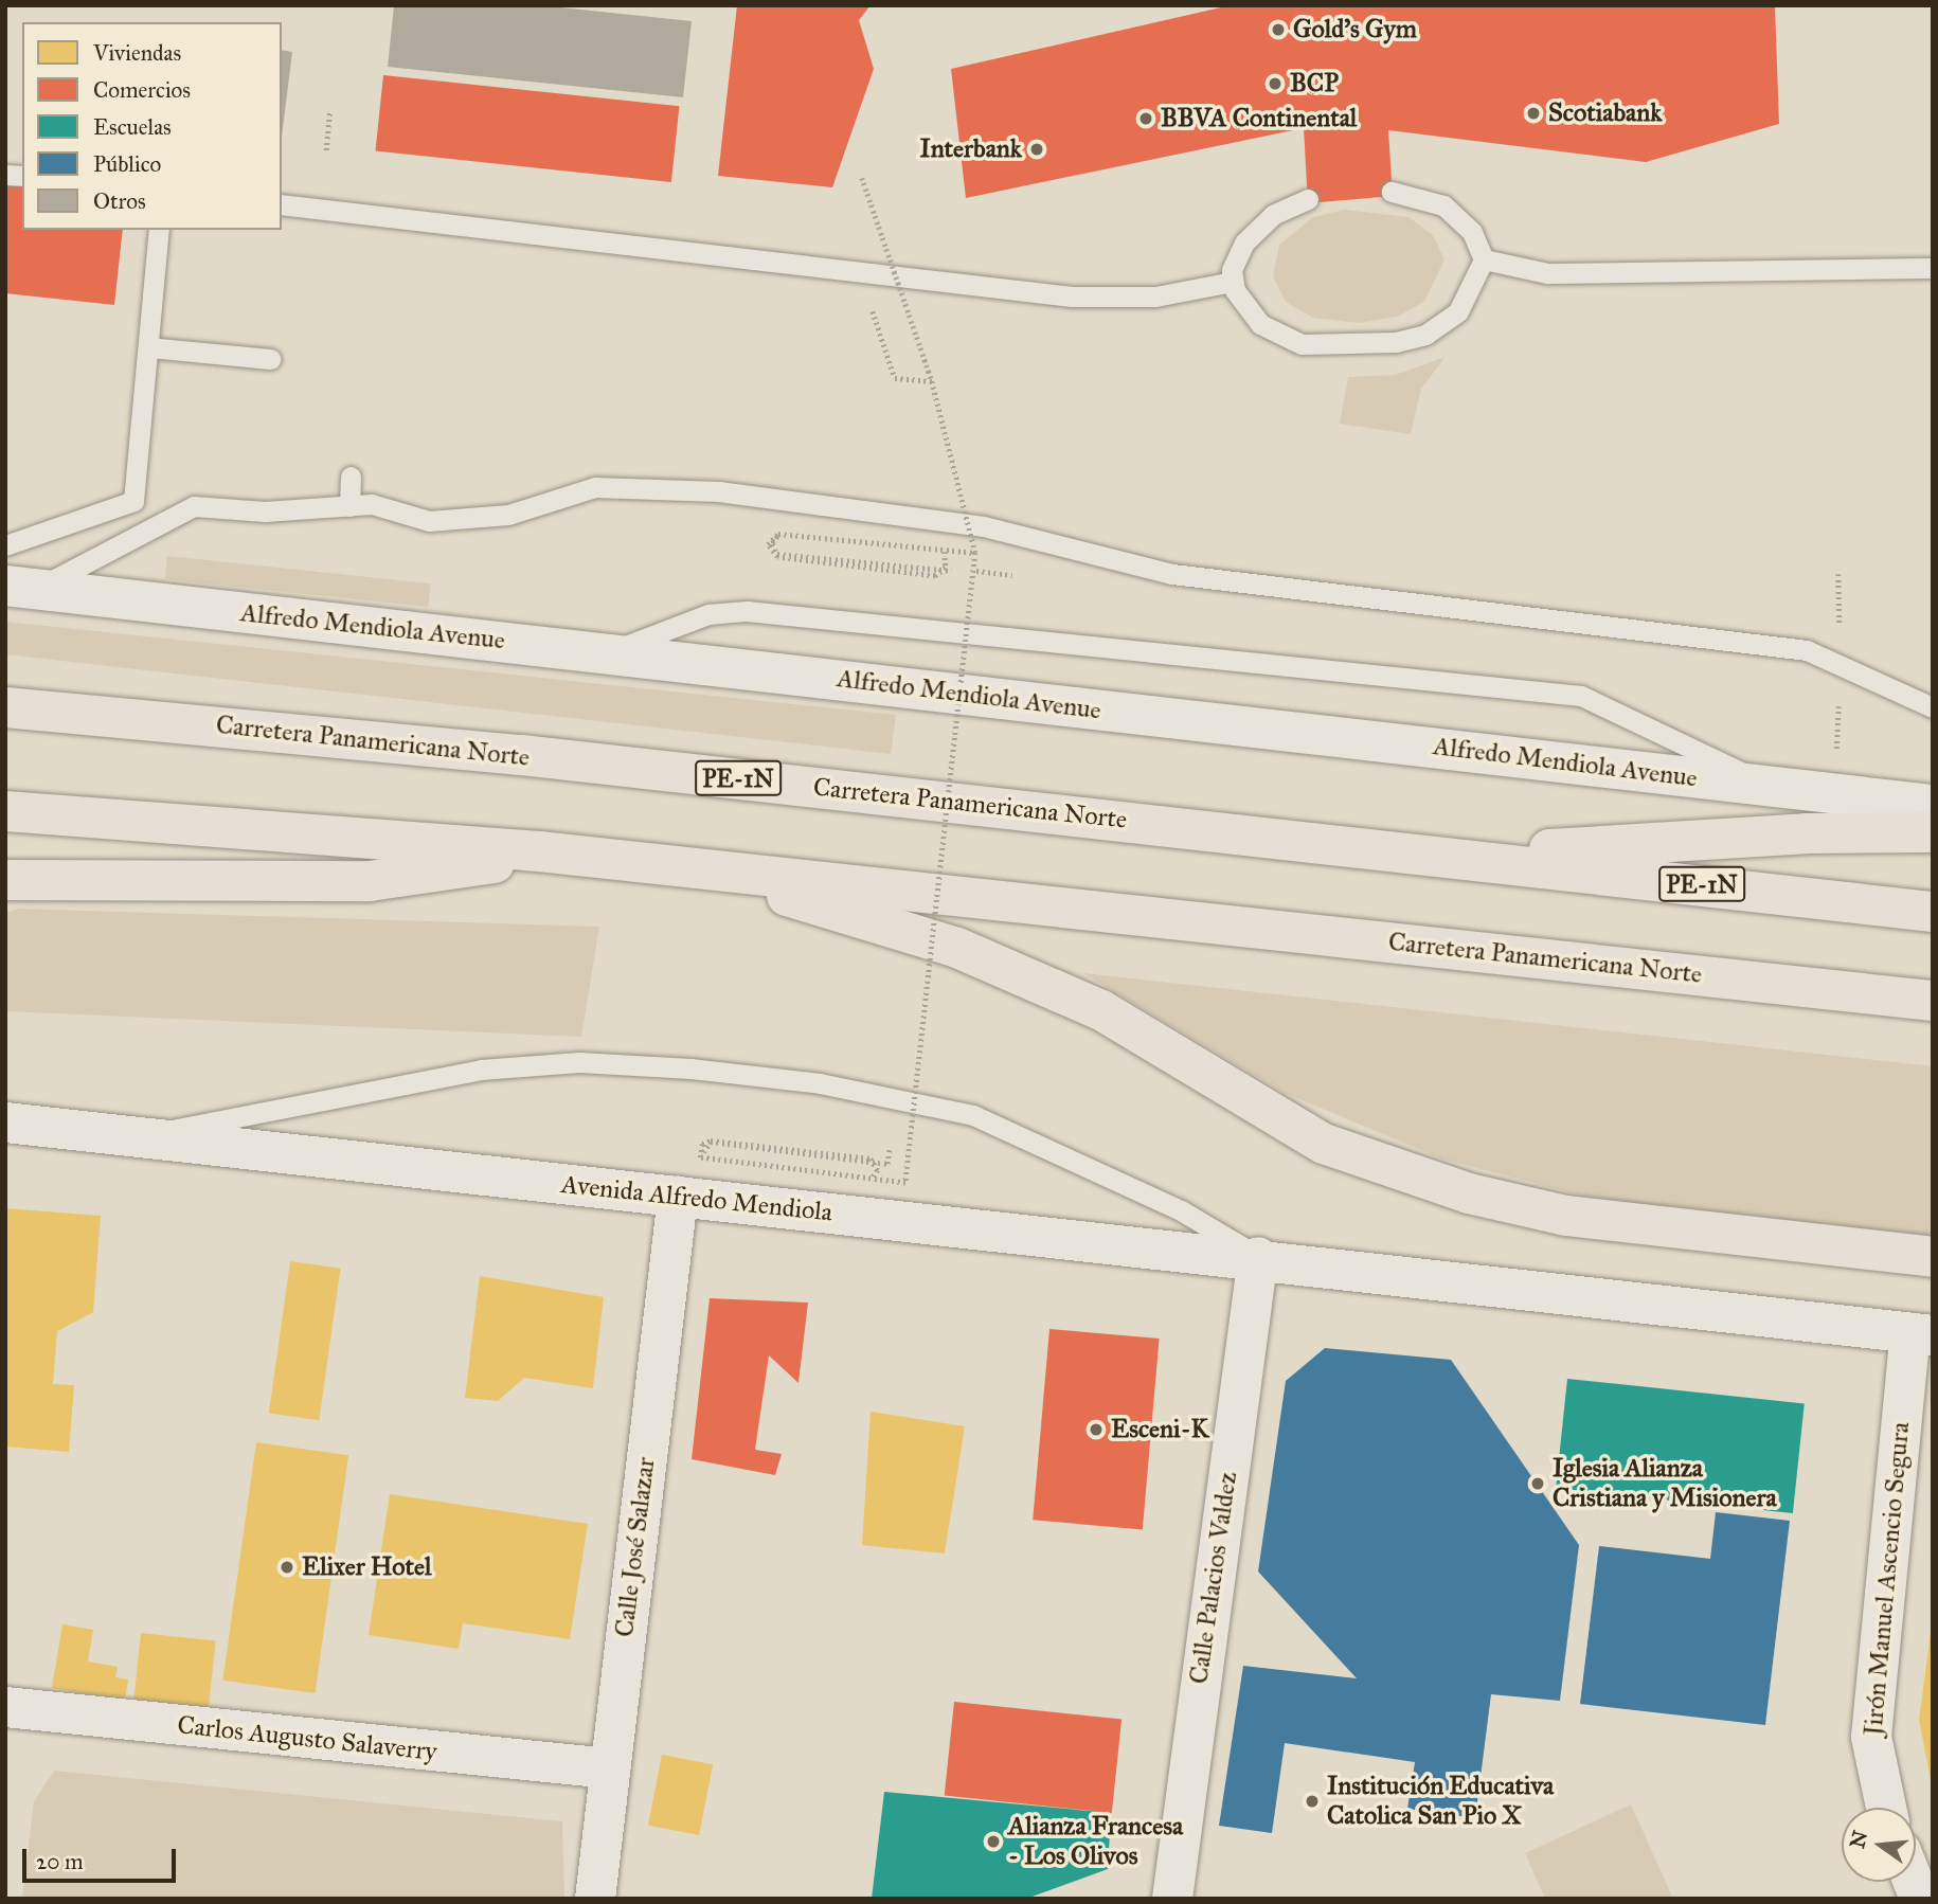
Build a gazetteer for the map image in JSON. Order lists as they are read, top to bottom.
{
  "streets": {
    "highway": ["Carretera Panamericana Norte", "PE-1N"],
    "main road": [
      "Alfredo Mendiola Avenue",
      "Avenida Alfredo Mendiola",
      "Calle José Salazar",
      "Calle Palacios Valdez",
      "Jirón Manuel Ascencio Segura",
      "Carlos Augusto Salaverry"
    ]
  },
  "crossings": [
    ["Avenida Alfredo Mendiola", "Calle José Salazar"],
    ["Avenida Alfredo Mendiola", "Calle Palacios Valdez"],
    ["Calle José Salazar", "Carlos Augusto Salaverry"]
  ],
  "places": [
    "Gold's Gym",
    "BCP",
    "Scotiabank",
    "BBVA Continental",
    "Interbank",
    "Esceni-K",
    "Iglesia Alianza Cristiana y Misionera",
    "Elixer Hotel",
    "Institución Educativa Catolica San Pio X",
    "Alianza Francesa - Los Olivos"
  ],
  "legend": [
    "Viviendas",
    "Comercios",
    "Escuelas",
    "Público",
    "Otros"
  ],
  "scale_bar": "20 m",
  "north": "left"
}
